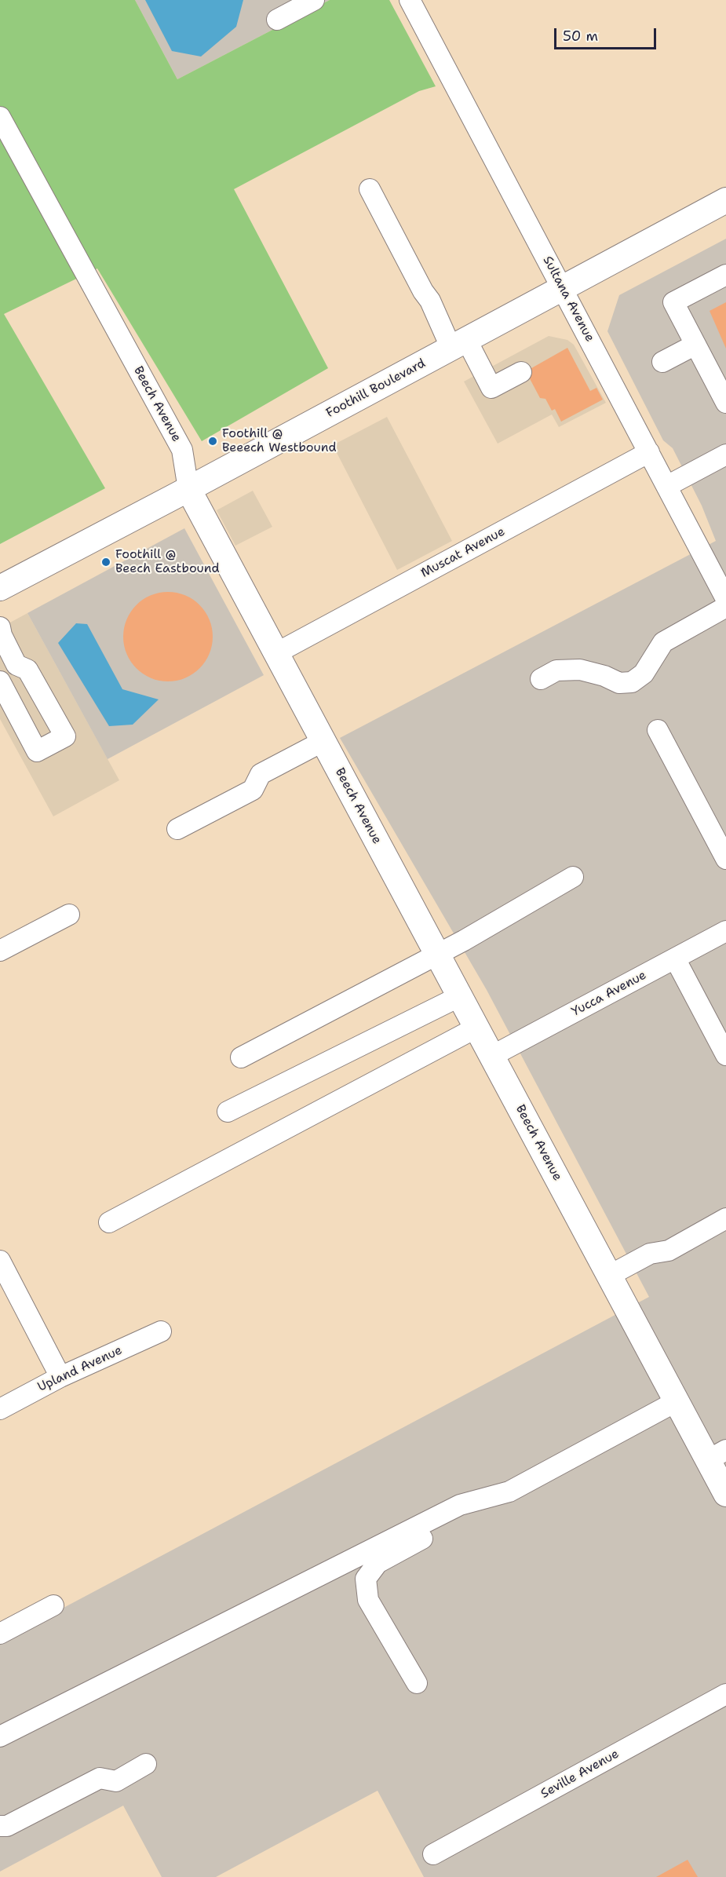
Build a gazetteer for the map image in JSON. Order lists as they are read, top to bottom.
{
  "streets": {
    "main road": ["Foothill Boulevard", "Beech Avenue"],
    "street": [
      "Sultana Avenue",
      "Muscat Avenue",
      "Yucca Avenue",
      "Upland Avenue",
      "Seville Avenue"
    ]
  },
  "crossings": [
    ["Sultana Avenue", "Foothill Boulevard"],
    ["Sultana Avenue", "Muscat Avenue"],
    ["Foothill Boulevard", "Beech Avenue"],
    ["Beech Avenue", "Muscat Avenue"],
    ["Beech Avenue", "Yucca Avenue"]
  ],
  "places": ["Foothill @ Beeech Westbound", "Foothill @ Beech Eastbound"],
  "scale_bar": "50 m"
}
